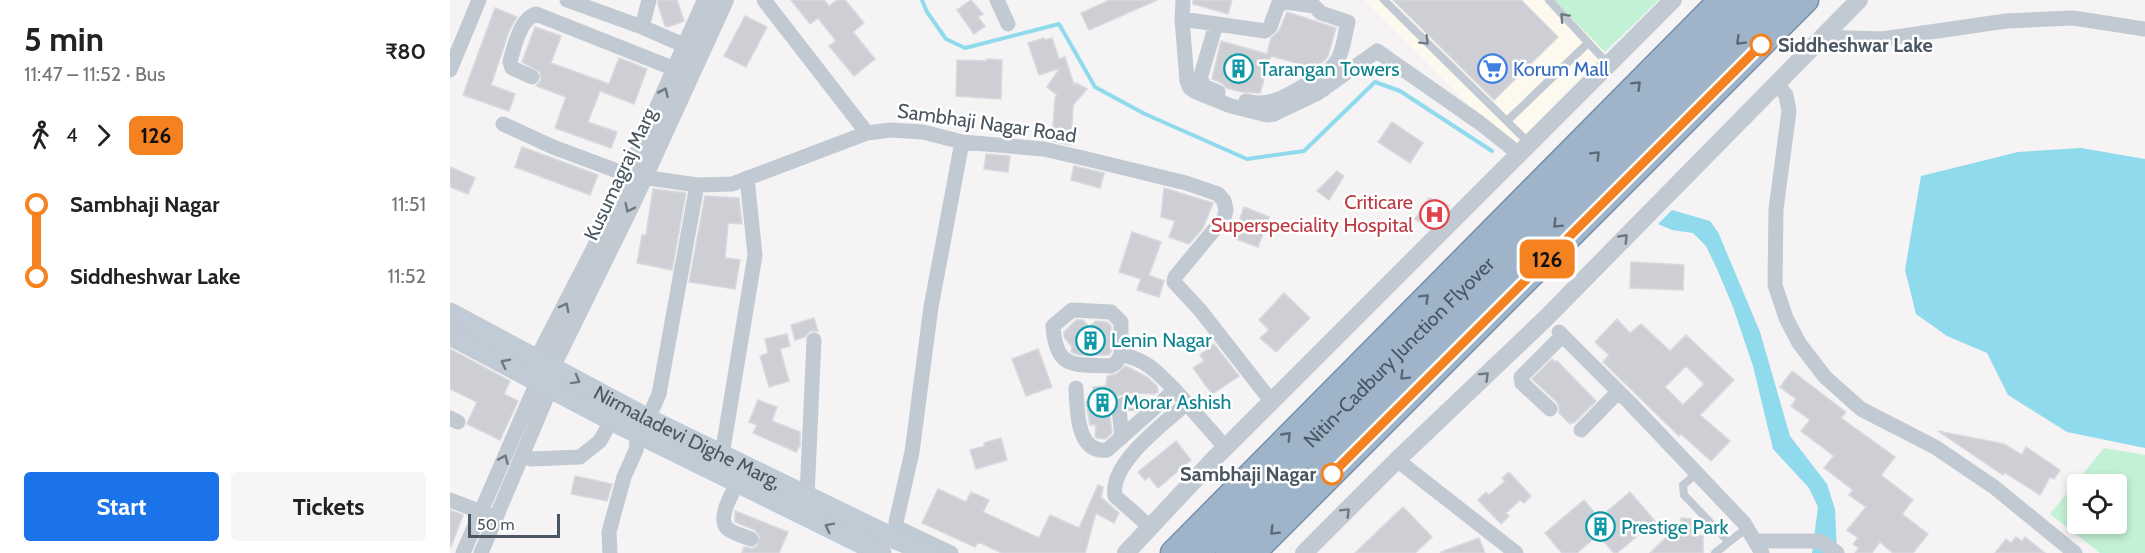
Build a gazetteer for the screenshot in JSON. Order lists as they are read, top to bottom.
{
  "streets": {
    "highway": ["Nitin-Cadbury Junction Flyover"],
    "main road": ["Nirmaladevi Dighe Marg,"],
    "street": ["Sambhaji Nagar Road", "Kusumagraj Marg"]
  },
  "crossings": [
    ["Sambhaji Nagar Road", "Kusumagraj Marg"],
    ["Kusumagraj Marg", "Nirmaladevi Dighe Marg,"]
  ],
  "places": {
    "other": ["Siddheshwar Lake", "Sambhaji Nagar"],
    "building": [
      "Tarangan Towers",
      "Lenin Nagar",
      "Morar Ashish",
      "Prestige Park"
    ],
    "supermarket": ["Korum Mall"],
    "hospital": ["Criticare Superspeciality Hospital"]
  },
  "lines": ["bus line 126"],
  "scale_bar": "50 m",
  "page": {
    "heading": ["5 min", "11:47 – 11:52 · Bus", "₹80"],
    "on_map": "126",
    "legs": ["4", "126"],
    "list": [
      {
        "name": "Sambhaji Nagar",
        "value": "11:51"
      },
      {
        "name": "Siddheshwar Lake",
        "value": "11:52"
      }
    ],
    "buttons": ["Start", "Tickets"],
    "scale": "50 m"
  }
}
